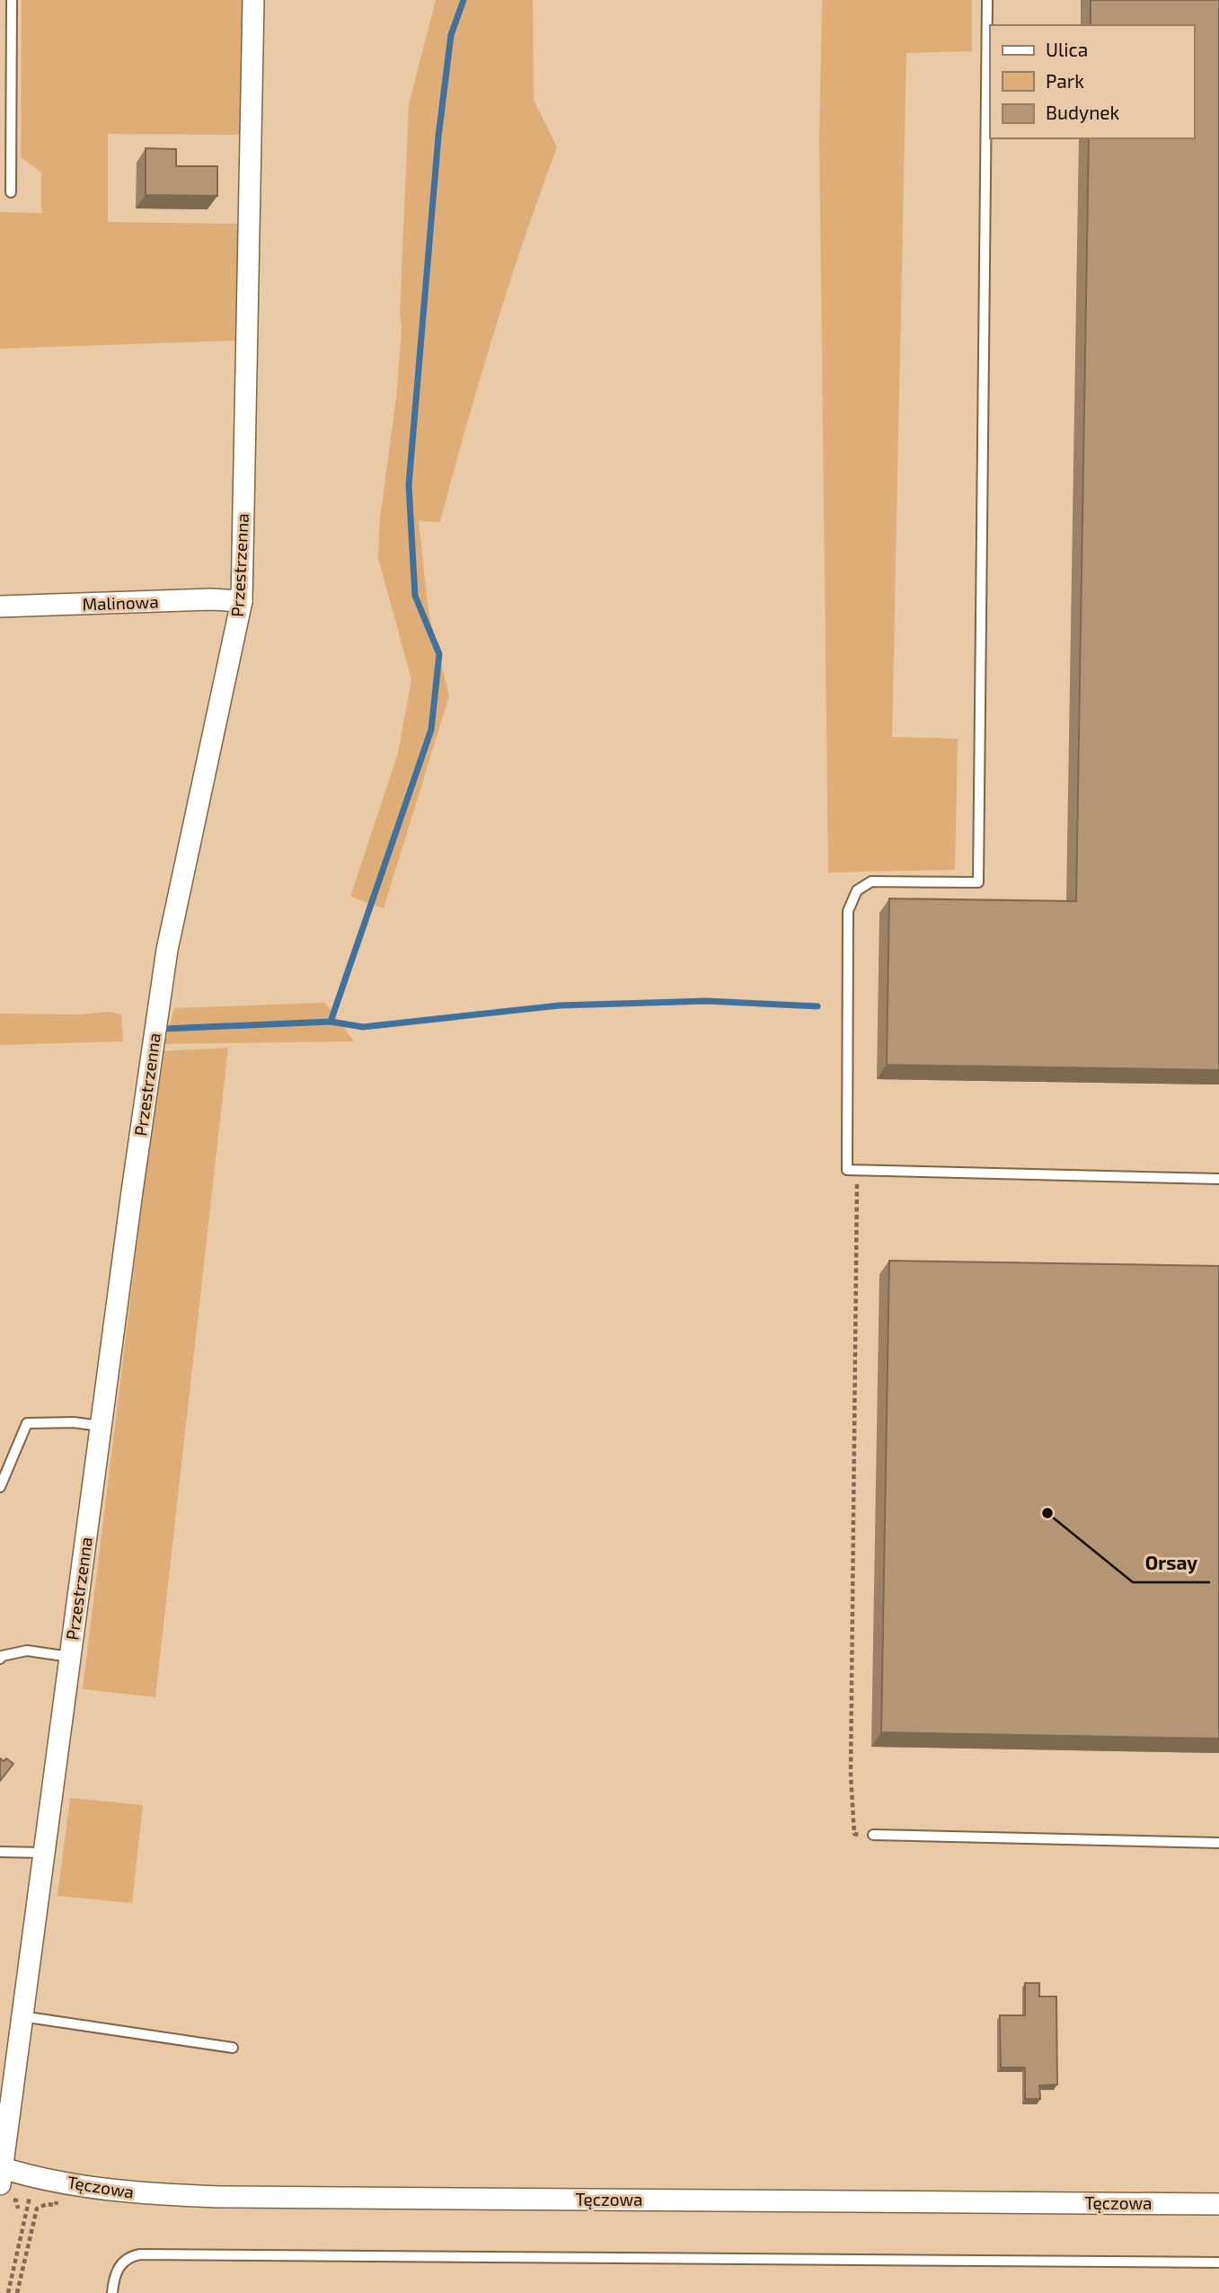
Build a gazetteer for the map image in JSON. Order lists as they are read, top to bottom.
{
  "streets": {
    "street": ["Przestrzenna", "Malinowa", "Tęczowa"]
  },
  "crossings": [
    ["Przestrzenna", "Malinowa"],
    ["Przestrzenna", "Tęczowa"]
  ],
  "places": ["Orsay"],
  "legend": ["Ulica", "Park", "Budynek"]
}
